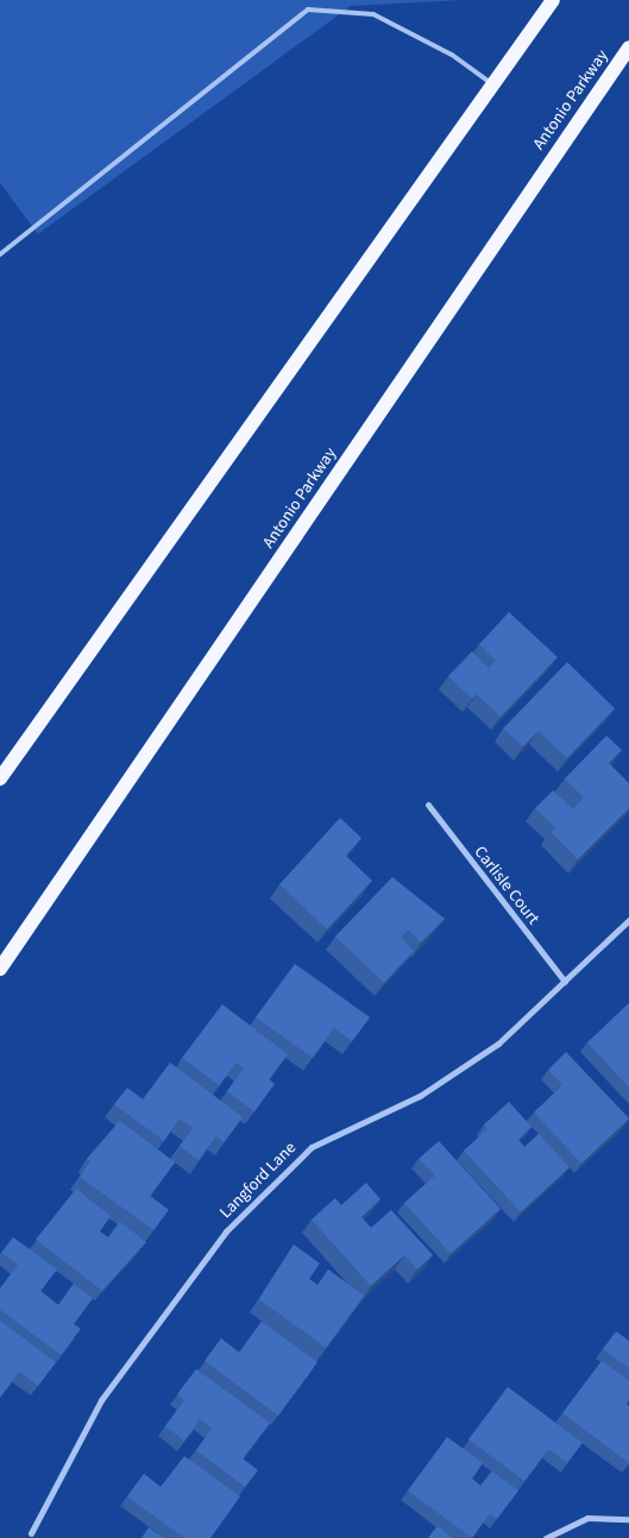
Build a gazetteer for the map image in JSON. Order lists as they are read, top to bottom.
{
  "streets": {
    "main road": ["Antonio Parkway"],
    "street": ["Carlisle Court", "Langford Lane"]
  },
  "crossings": [
    ["Carlisle Court", "Langford Lane"]
  ]
}
